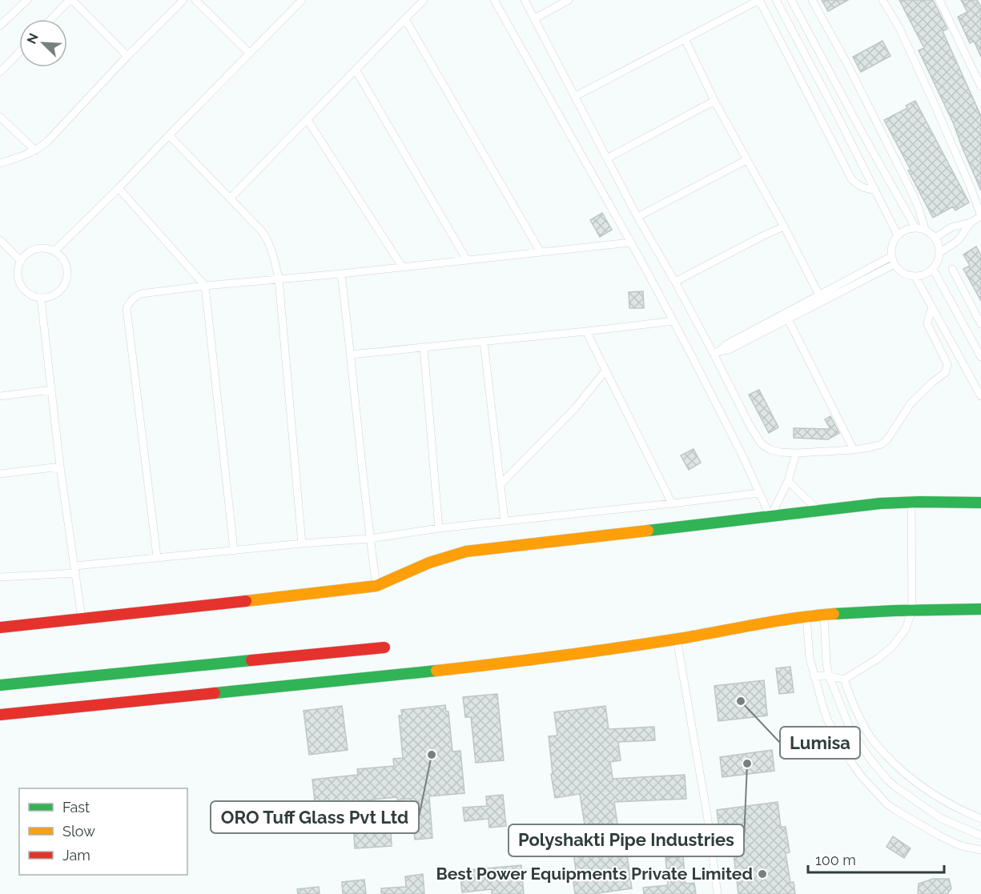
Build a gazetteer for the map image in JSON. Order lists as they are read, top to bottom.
{
  "places": [
    "Lumisa",
    "ORO Tuff Glass Pvt Ltd",
    "Polyshakti Pipe Industries",
    "Best Power Equipments Private Limited"
  ],
  "legend": ["Fast", "Slow", "Jam"],
  "scale_bar": "100 m",
  "north": "top left"
}
